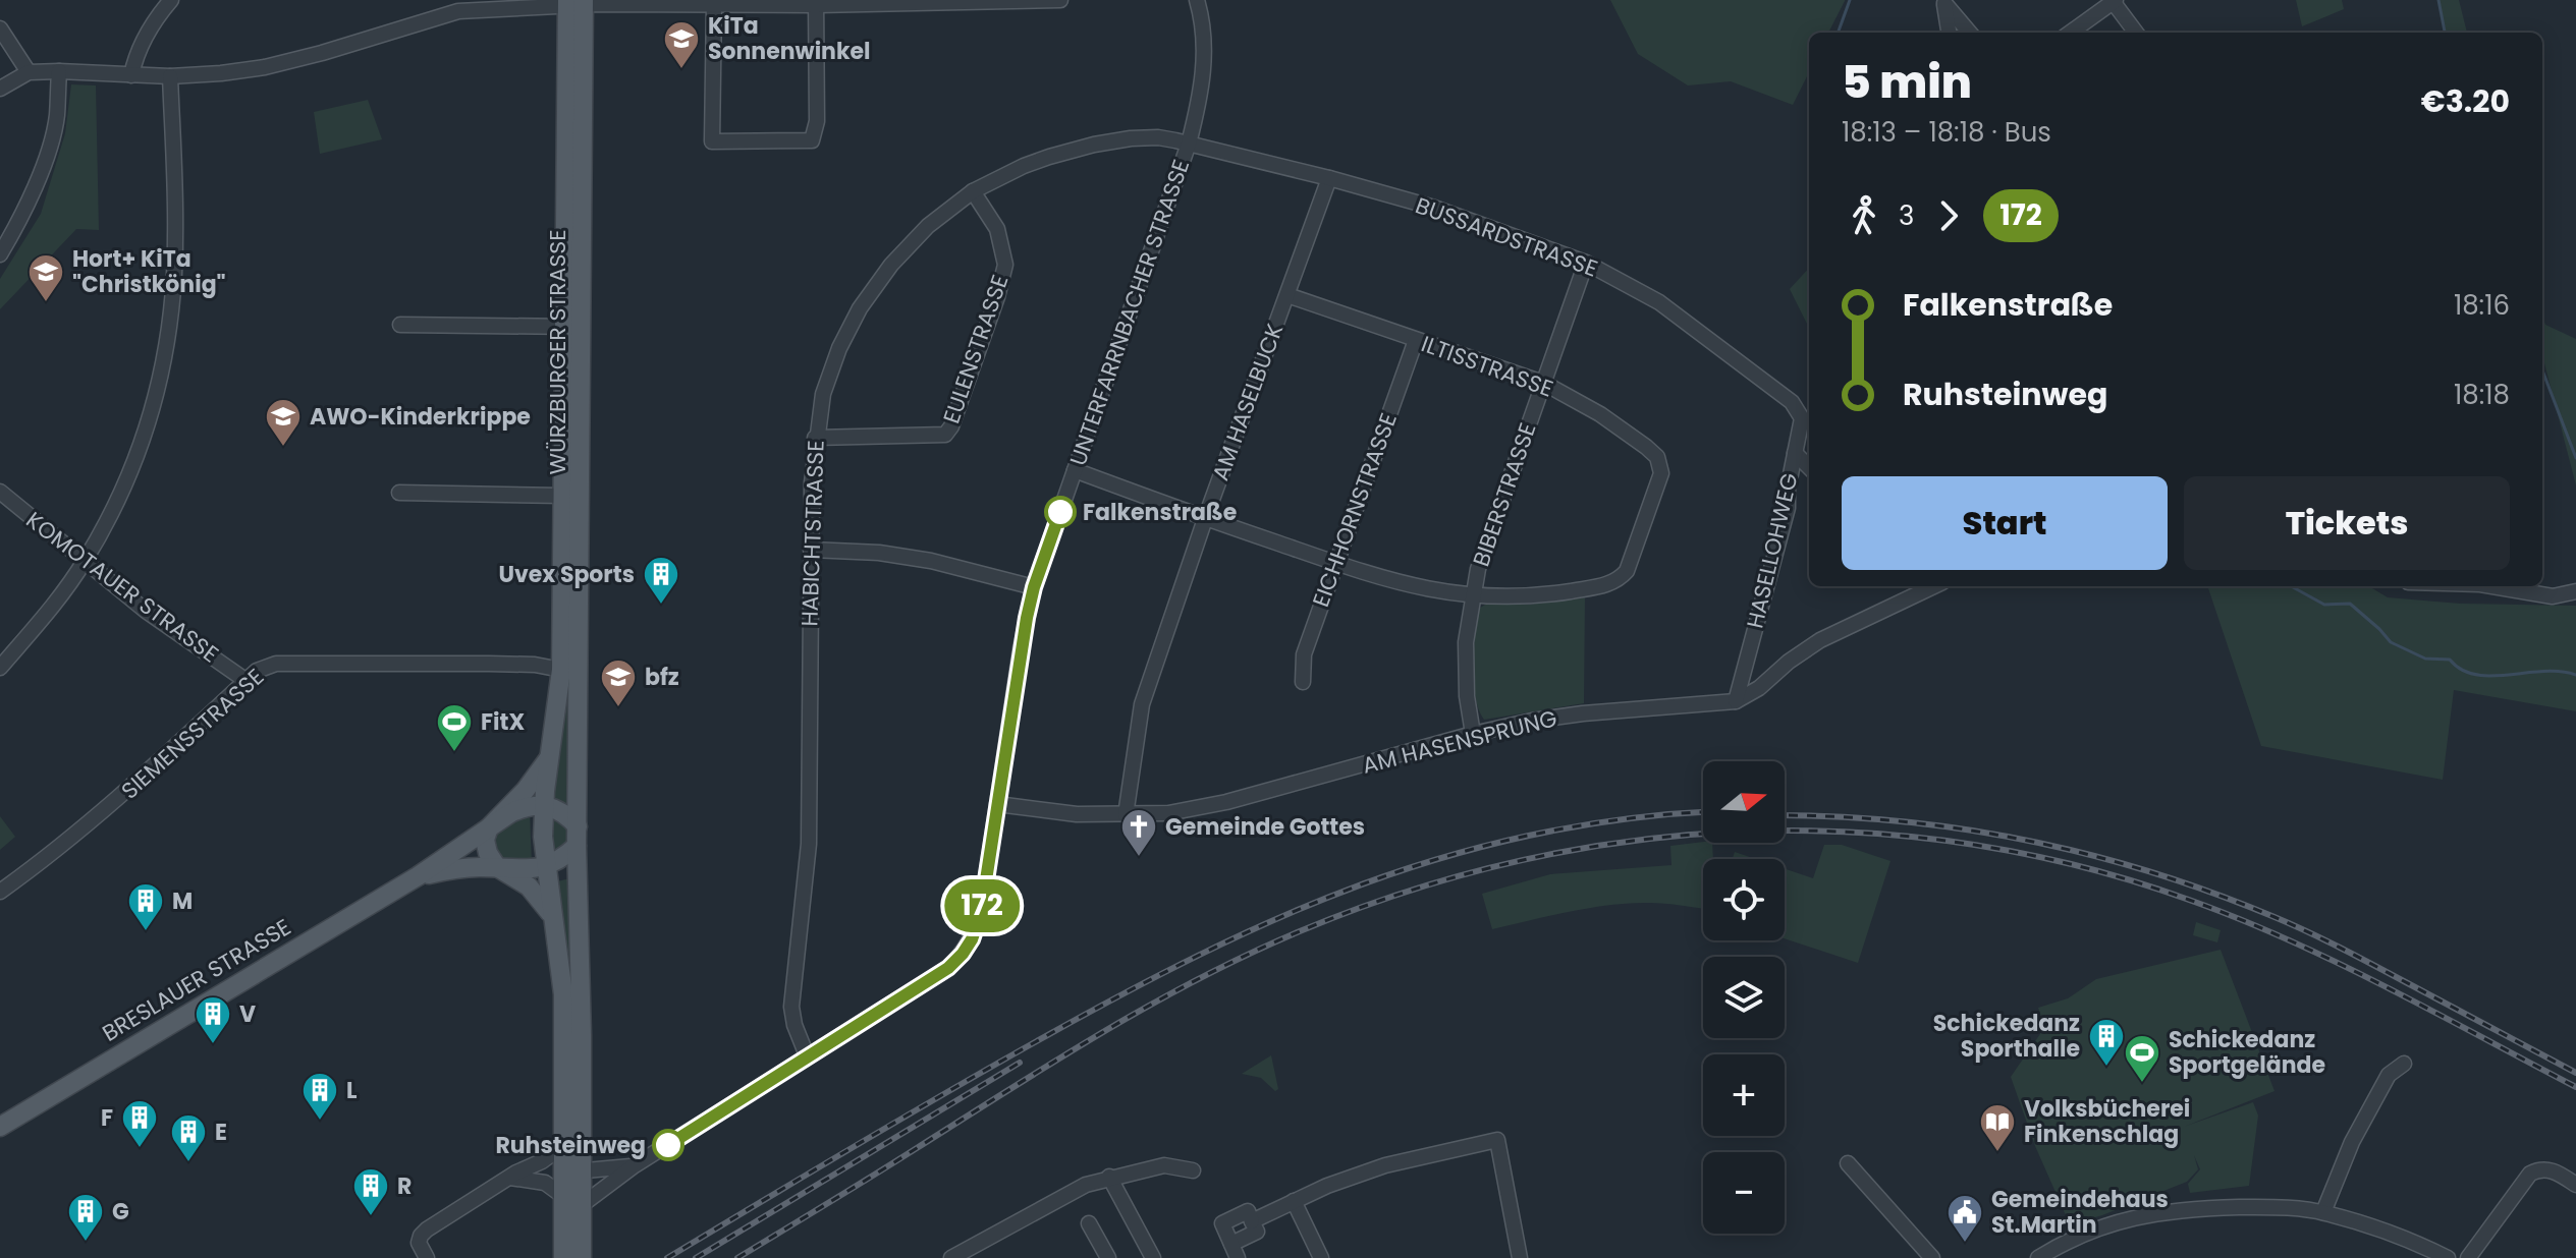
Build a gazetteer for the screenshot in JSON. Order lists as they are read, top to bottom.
{
  "streets": {
    "main road": ["WÜRZBURGER STRASSE", "BRESLAUER STRASSE"],
    "street": [
      "BUSSARDSTRASSE",
      "UNTERFARRNBACHER STRASSE",
      "EULENSTRASSE",
      "ILTISSTRASSE",
      "AM HASELBUCK",
      "BIBERSTRASSE",
      "EICHHORNSTRASSE",
      "HABICHTSTRASSE",
      "HASELLOHWEG",
      "KOMOTAUER STRASSE",
      "SIEMENSSTRASSE",
      "AM HASENSPRUNG"
    ]
  },
  "crossings": [
    ["BUSSARDSTRASSE", "UNTERFARRNBACHER STRASSE"],
    ["BUSSARDSTRASSE", "AM HASELBUCK"],
    ["BUSSARDSTRASSE", "BIBERSTRASSE"],
    ["BUSSARDSTRASSE", "HABICHTSTRASSE"],
    ["BUSSARDSTRASSE", "HASELLOHWEG"],
    ["UNTERFARRNBACHER STRASSE", "WÜRZBURGER STRASSE"],
    ["UNTERFARRNBACHER STRASSE", "HABICHTSTRASSE"],
    ["UNTERFARRNBACHER STRASSE", "AM HASENSPRUNG"],
    ["EULENSTRASSE", "HABICHTSTRASSE"],
    ["WÜRZBURGER STRASSE", "SIEMENSSTRASSE"],
    ["WÜRZBURGER STRASSE", "BRESLAUER STRASSE"],
    ["ILTISSTRASSE", "AM HASELBUCK"],
    ["ILTISSTRASSE", "BIBERSTRASSE"],
    ["ILTISSTRASSE", "EICHHORNSTRASSE"],
    ["AM HASELBUCK", "AM HASENSPRUNG"],
    ["BIBERSTRASSE", "AM HASENSPRUNG"],
    ["HASELLOHWEG", "AM HASENSPRUNG"],
    ["KOMOTAUER STRASSE", "SIEMENSSTRASSE"]
  ],
  "places": {
    "school or university": [
      "KiTa Sonnenwinkel",
      "Hort+ KiTa \"Christkönig\"",
      "AWO-Kinderkrippe",
      "bfz"
    ],
    "other": ["Falkenstraße", "Ruhsteinweg"],
    "building": [
      "Uvex Sports",
      "M",
      "V",
      "Schickedanz Sporthalle",
      "L",
      "F",
      "E",
      "R",
      "G"
    ],
    "sports": ["FitX", "Schickedanz Sportgelände"],
    "church": ["Gemeinde Gottes"],
    "library": ["Volksbücherei Finkenschlag"],
    "public building": ["Gemeindehaus St.Martin"]
  },
  "lines": ["bus line 172"],
  "north": "right",
  "page": {
    "on_map": "172",
    "heading": ["5 min", "18:13 – 18:18 · Bus", "€3.20"],
    "legs": ["3", "172"],
    "list": [
      {
        "name": "Falkenstraße",
        "value": "18:16"
      },
      {
        "name": "Ruhsteinweg",
        "value": "18:18"
      }
    ],
    "buttons": ["Start", "Tickets"],
    "map_buttons": ["+", "−"]
  }
}
